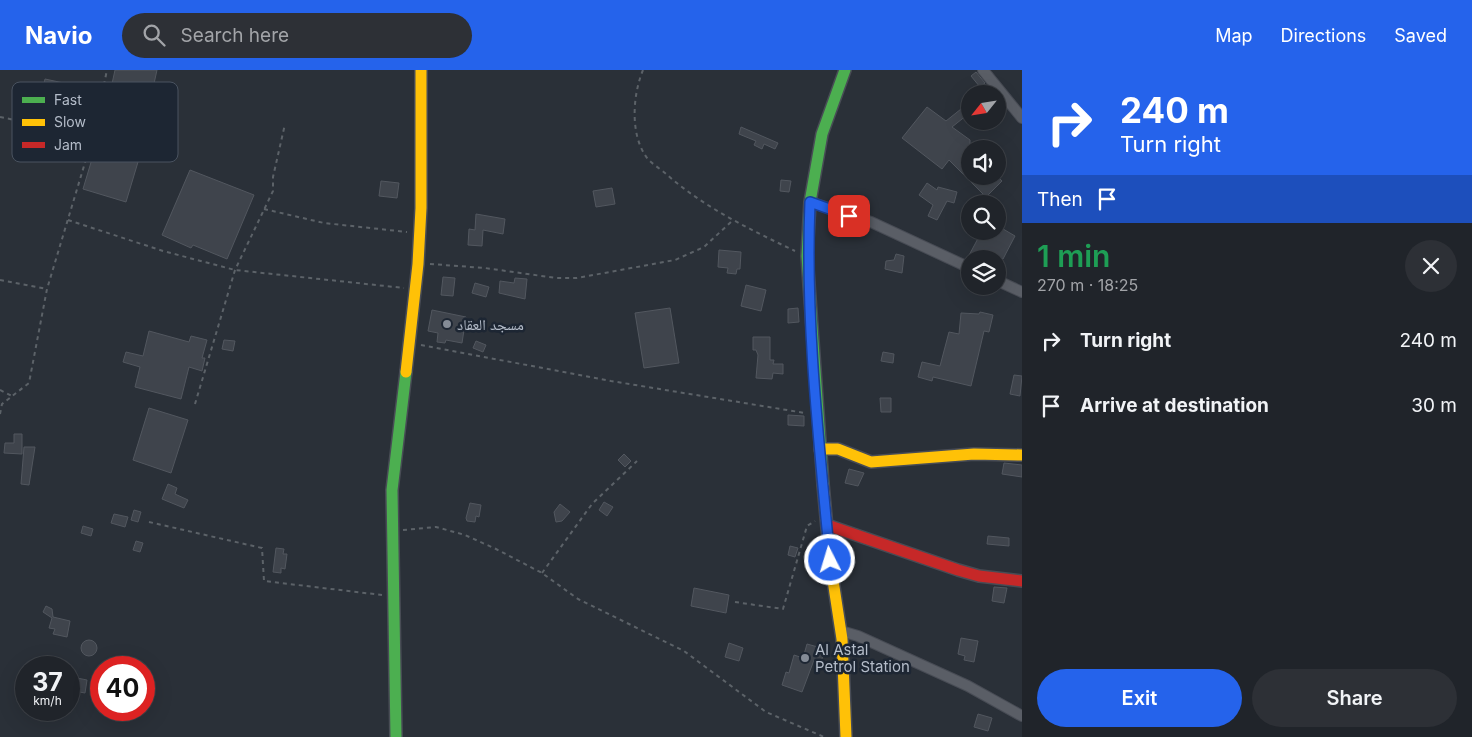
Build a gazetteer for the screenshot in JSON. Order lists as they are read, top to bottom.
{
  "places": ["مسجد العقاد", "Al Astal Petrol Station"],
  "legend": ["Fast", "Slow", "Jam"],
  "north": "bottom left",
  "page": {
    "header": "Navio",
    "search": "Search here",
    "nav": ["Map", "Directions", "Saved"],
    "turn": ["240 m", "Turn right"],
    "then": "Then",
    "heading": ["1 min", "270 m · 18:25"],
    "list": [
      {
        "name": "Turn right",
        "value": "240 m"
      },
      {
        "name": "Arrive at destination",
        "value": "30 m"
      }
    ],
    "speed": "37 km/h",
    "limit": "40",
    "buttons": ["Exit", "Share"]
  }
}
